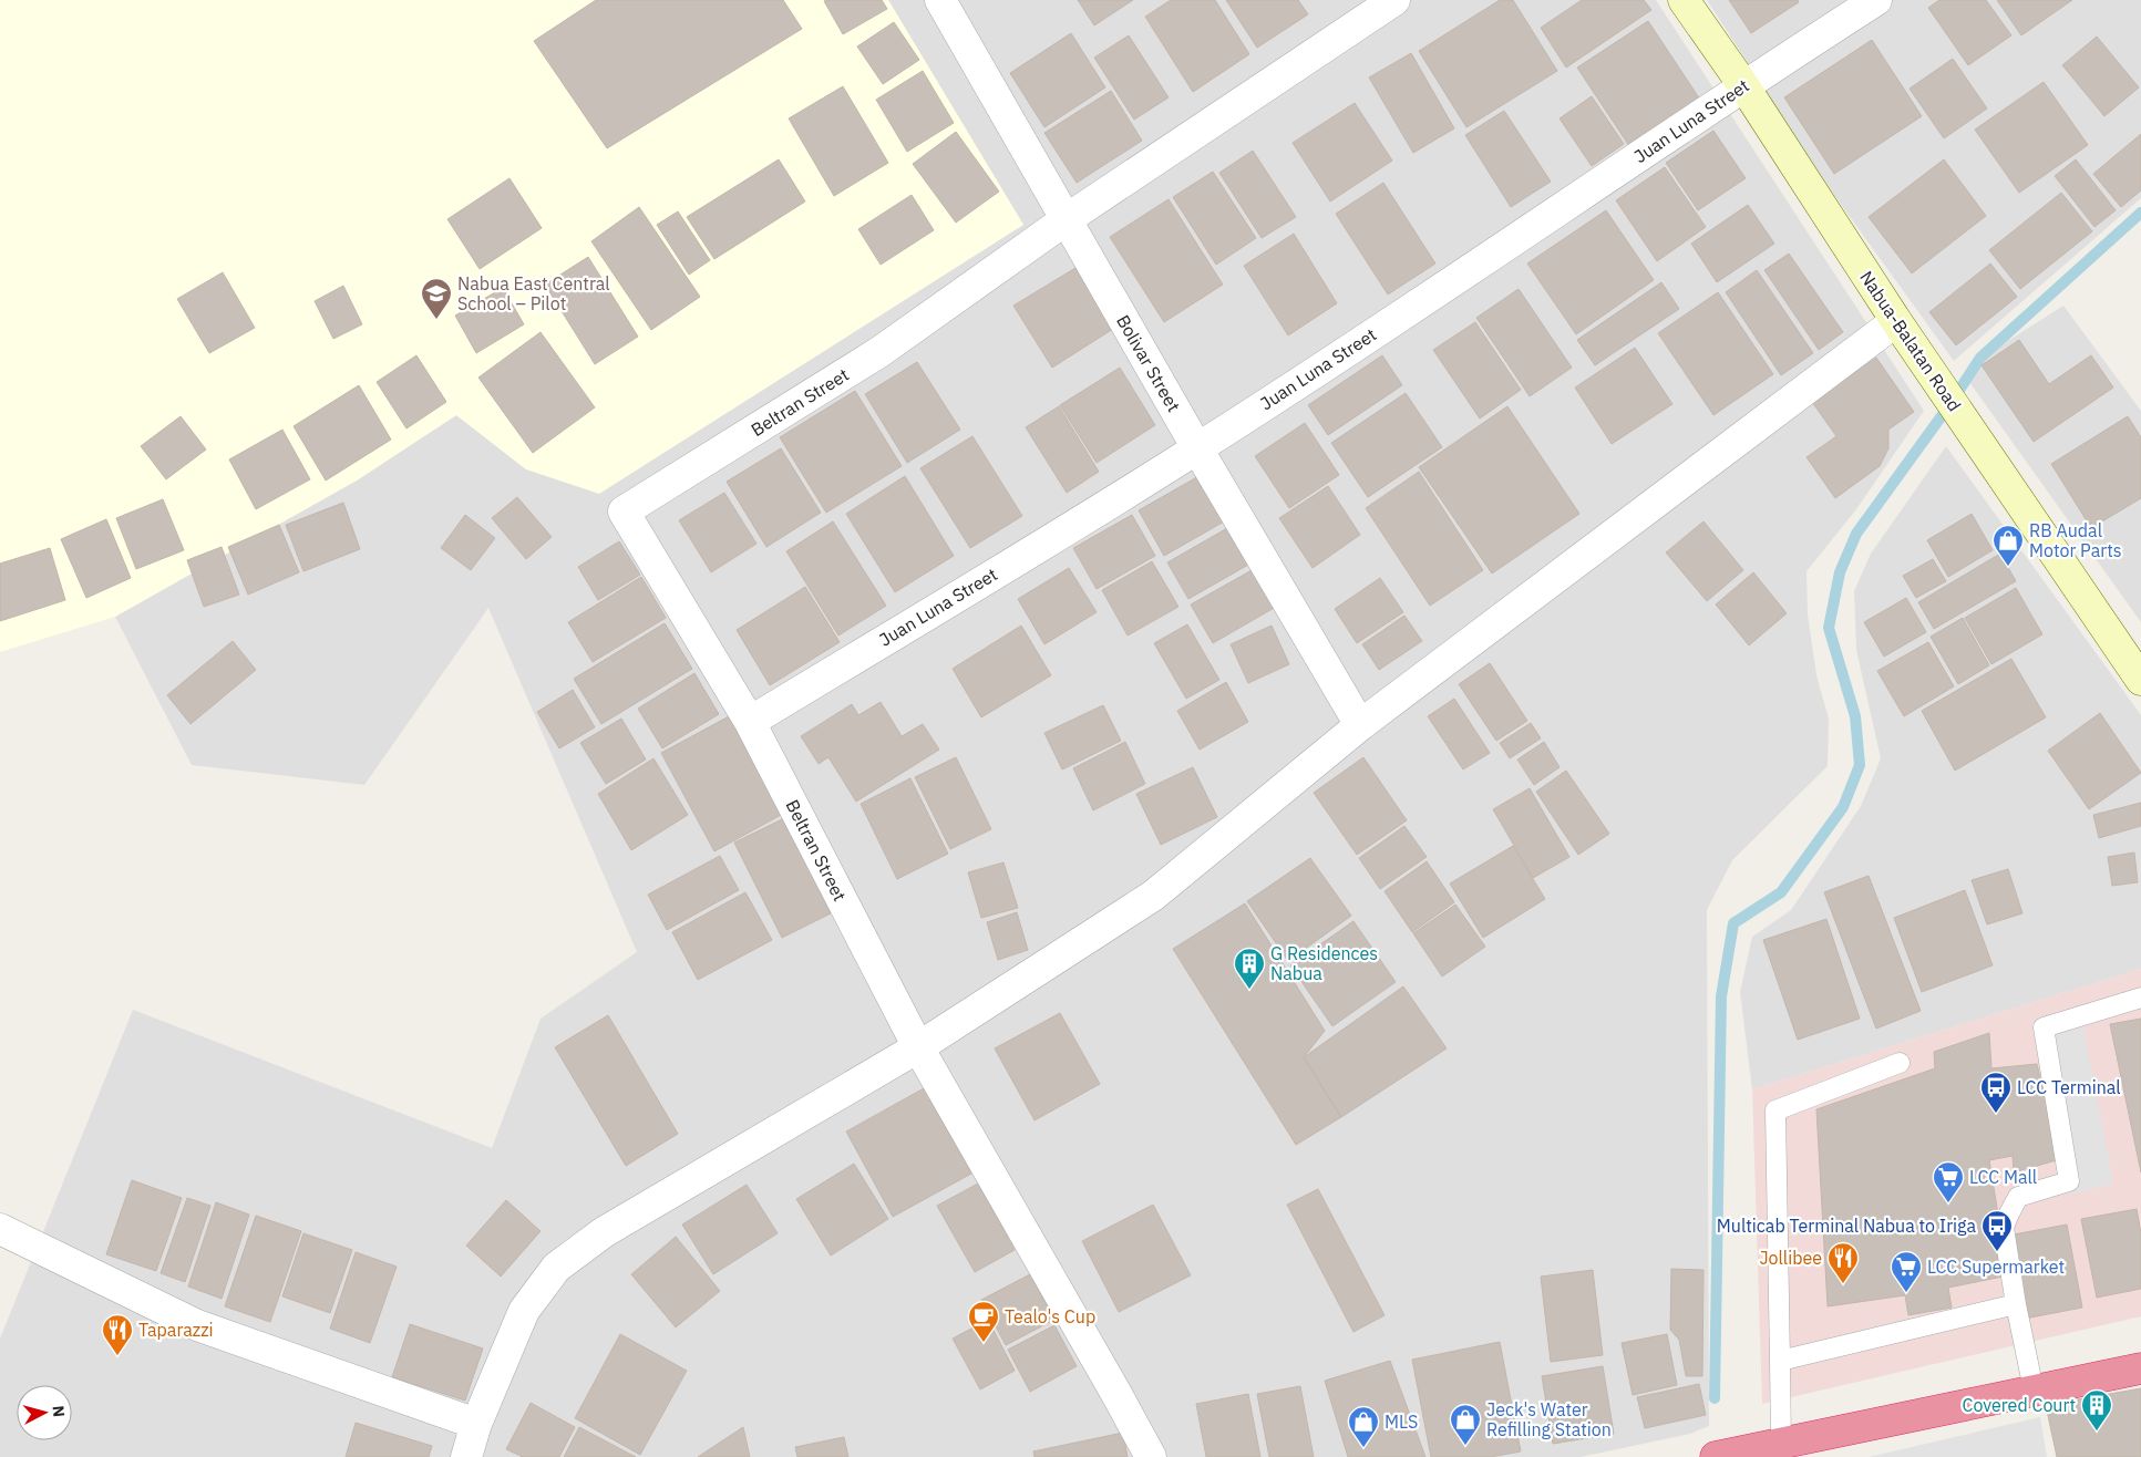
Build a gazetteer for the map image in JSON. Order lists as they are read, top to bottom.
{
  "streets": {
    "main road": ["Nabua-Balatan Road"],
    "street": ["Juan Luna Street", "Bolivar Street", "Beltran Street"]
  },
  "crossings": [
    ["Juan Luna Street", "Nabua-Balatan Road"],
    ["Juan Luna Street", "Bolivar Street"],
    ["Juan Luna Street", "Beltran Street"],
    ["Bolivar Street", "Beltran Street"]
  ],
  "places": {
    "school or university": ["Nabua East Central School – Pilot"],
    "shop": ["RB Audal Motor Parts", "Jeck's Water Refilling Station", "MLS"],
    "building": ["G Residences Nabua", "Covered Court"],
    "bus stop": ["LCC Terminal", "Multicab Terminal Nabua to Iriga"],
    "supermarket": ["LCC Mall", "LCC Supermarket"],
    "restaurant": ["Jollibee", "Taparazzi"],
    "cafe": ["Tealo's Cup"]
  },
  "north": "right"
}
